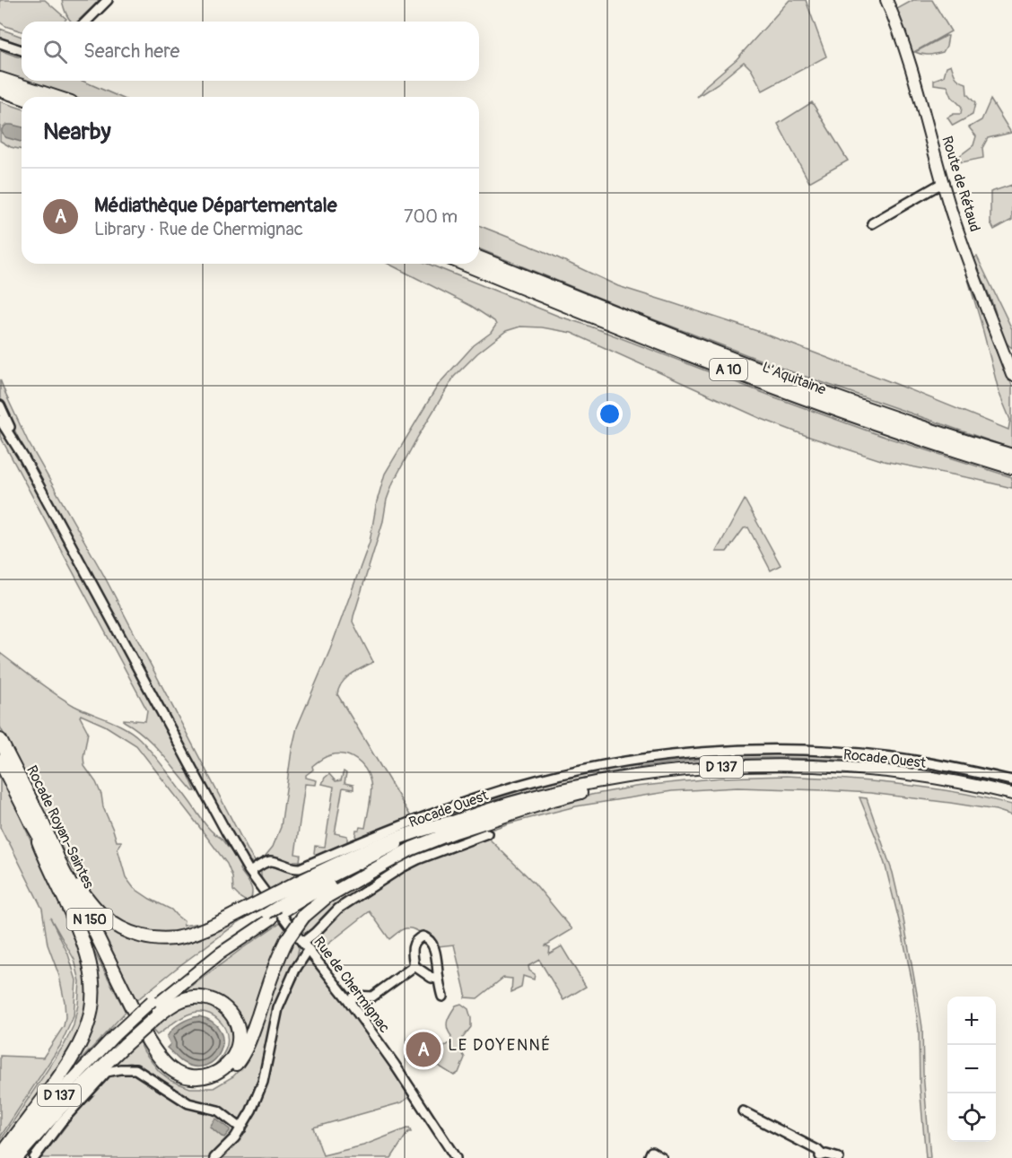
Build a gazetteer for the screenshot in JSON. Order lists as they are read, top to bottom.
{
  "streets": {
    "highway": [
      "A 10",
      "L'Aquitaine",
      "Rocade Royan-Saintes",
      "N 150"
    ],
    "main road": ["Route de Rétaud", "Rocade Ouest", "D 137"],
    "street": ["Rue de Chermignac"]
  },
  "crossings": [
    ["Rocade Ouest", "Rocade Royan-Saintes"],
    ["D 137", "Rocade Royan-Saintes"],
    ["Rocade Royan-Saintes", "Rue de Chermignac"]
  ],
  "districts": ["LE DOYENNÉ"],
  "page": {
    "search": "Search here",
    "heading": "Nearby",
    "list": [
      {
        "mark": "A",
        "name": "Médiathèque Départementale",
        "note": "Library · Rue de Chermignac",
        "value": "700 m"
      }
    ],
    "map_buttons": ["+", "−"],
    "pins": "A"
  }
}
